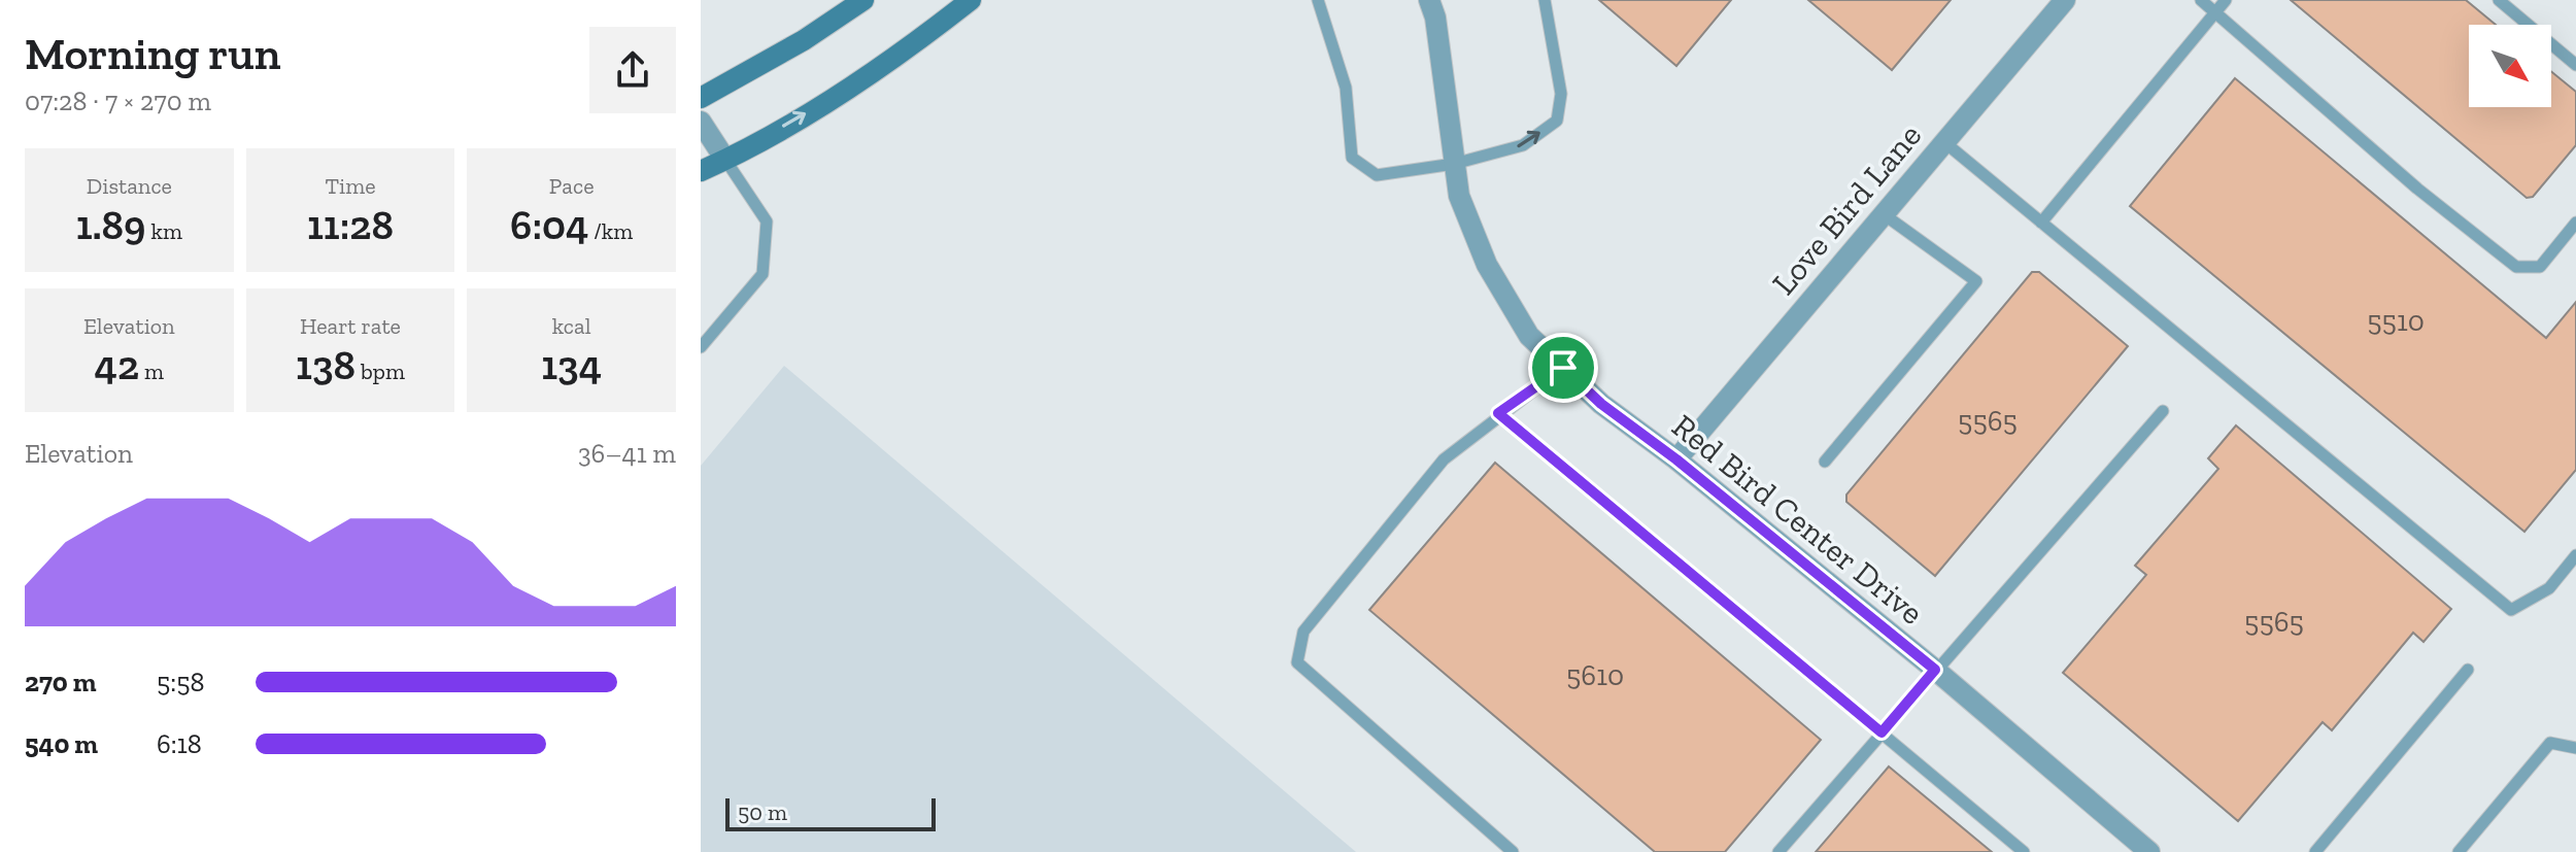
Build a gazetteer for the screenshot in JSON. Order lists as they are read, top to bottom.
{
  "streets": {
    "street": ["Love Bird Lane", "Red Bird Center Drive"]
  },
  "crossings": [
    ["Love Bird Lane", "Red Bird Center Drive"]
  ],
  "house_numbers": [
    "5510",
    "5565",
    "5565",
    "5610"
  ],
  "scale_bar": "50 m",
  "north": "bottom right",
  "page": {
    "heading": ["Morning run", "07:28 · 7 × 270 m"],
    "stats": [
      ["Distance", "1.89 km"],
      ["Time", "11:28"],
      ["Pace", "6:04 /km"],
      ["Elevation", "42 m"],
      ["Heart rate", "138 bpm"],
      ["kcal", "134"]
    ],
    "chart": ["Elevation", "36–41 m"],
    "list": [
      {
        "name": "270 m",
        "note": "5:58"
      },
      {
        "name": "540 m",
        "note": "6:18"
      }
    ],
    "scale": "50 m"
  }
}
